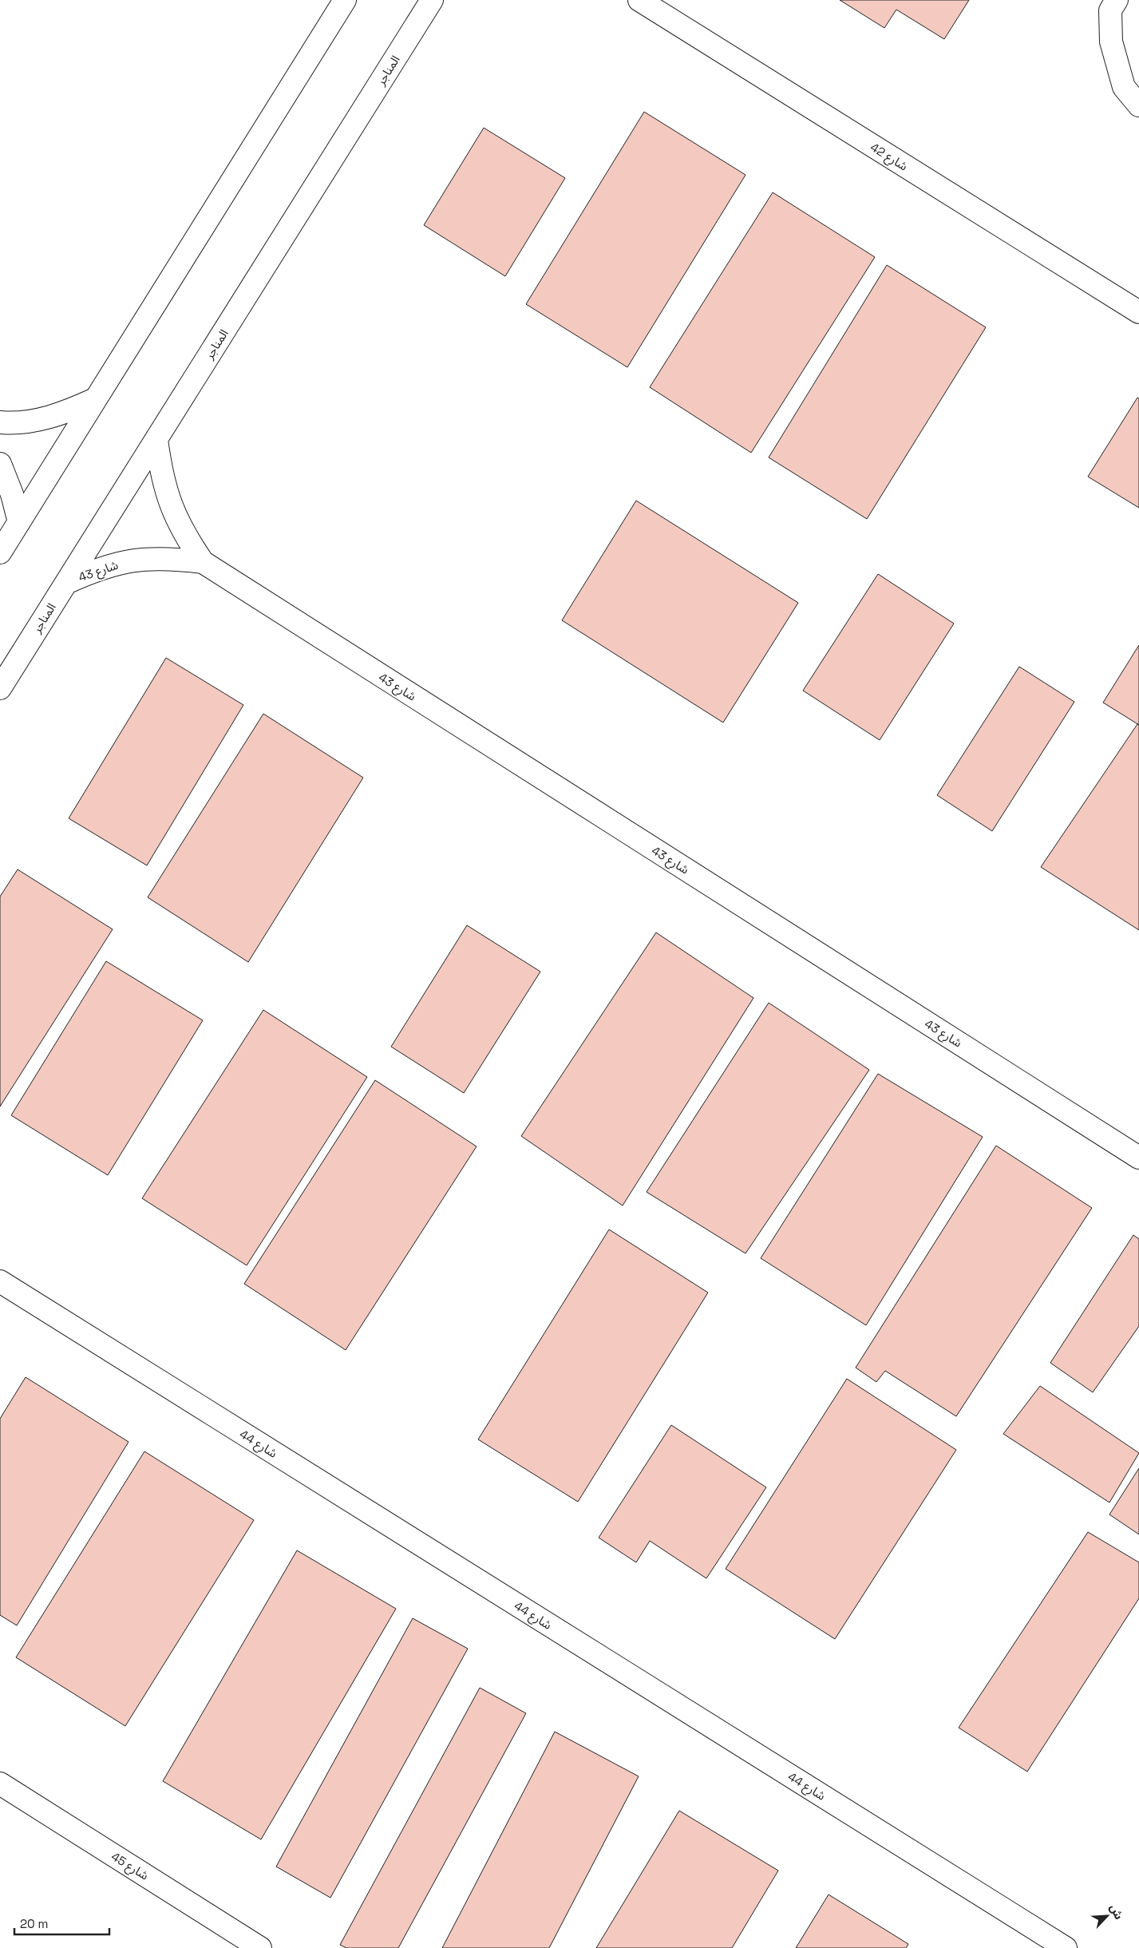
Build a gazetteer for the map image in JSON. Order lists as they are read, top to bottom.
{
  "streets": {
    "street": [
      "المناجر",
      "شارع 42",
      "شارع 43",
      "شارع 44",
      "شارع 45"
    ]
  },
  "crossings": [
    ["المناجر", "شارع 43"]
  ],
  "scale_bar": "20 m",
  "north": "top right"
}
